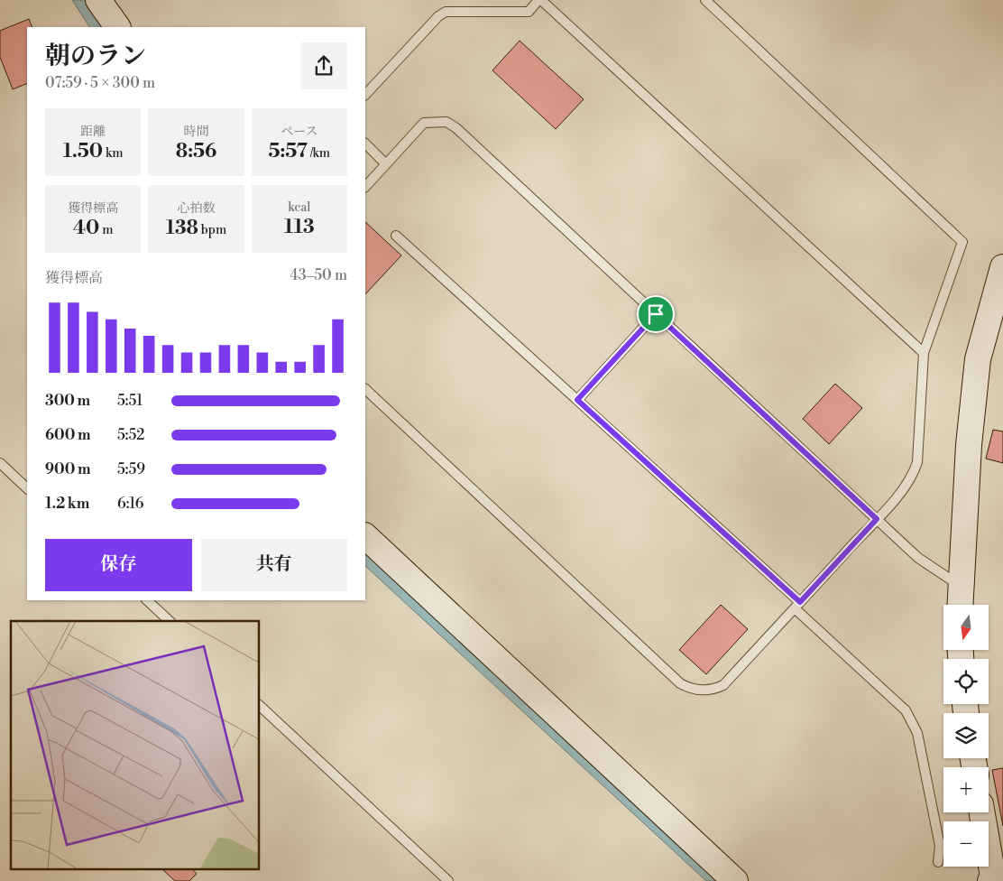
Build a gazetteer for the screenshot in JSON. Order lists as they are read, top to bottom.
{
  "north": "bottom",
  "page": {
    "heading": ["朝のラン", "07:59 · 5 × 300 m"],
    "stats": [
      ["距離", "1.50 km"],
      ["時間", "8:56"],
      ["ペース", "5:57 /km"],
      ["獲得標高", "40 m"],
      ["心拍数", "138 bpm"],
      ["kcal", "113"]
    ],
    "chart": ["獲得標高", "43–50 m"],
    "list": [
      {
        "name": "300 m",
        "note": "5:51"
      },
      {
        "name": "600 m",
        "note": "5:52"
      },
      {
        "name": "900 m",
        "note": "5:59"
      },
      {
        "name": "1.2 km",
        "note": "6:16"
      }
    ],
    "buttons": ["保存", "共有"],
    "map_buttons": ["+", "−"]
  }
}
